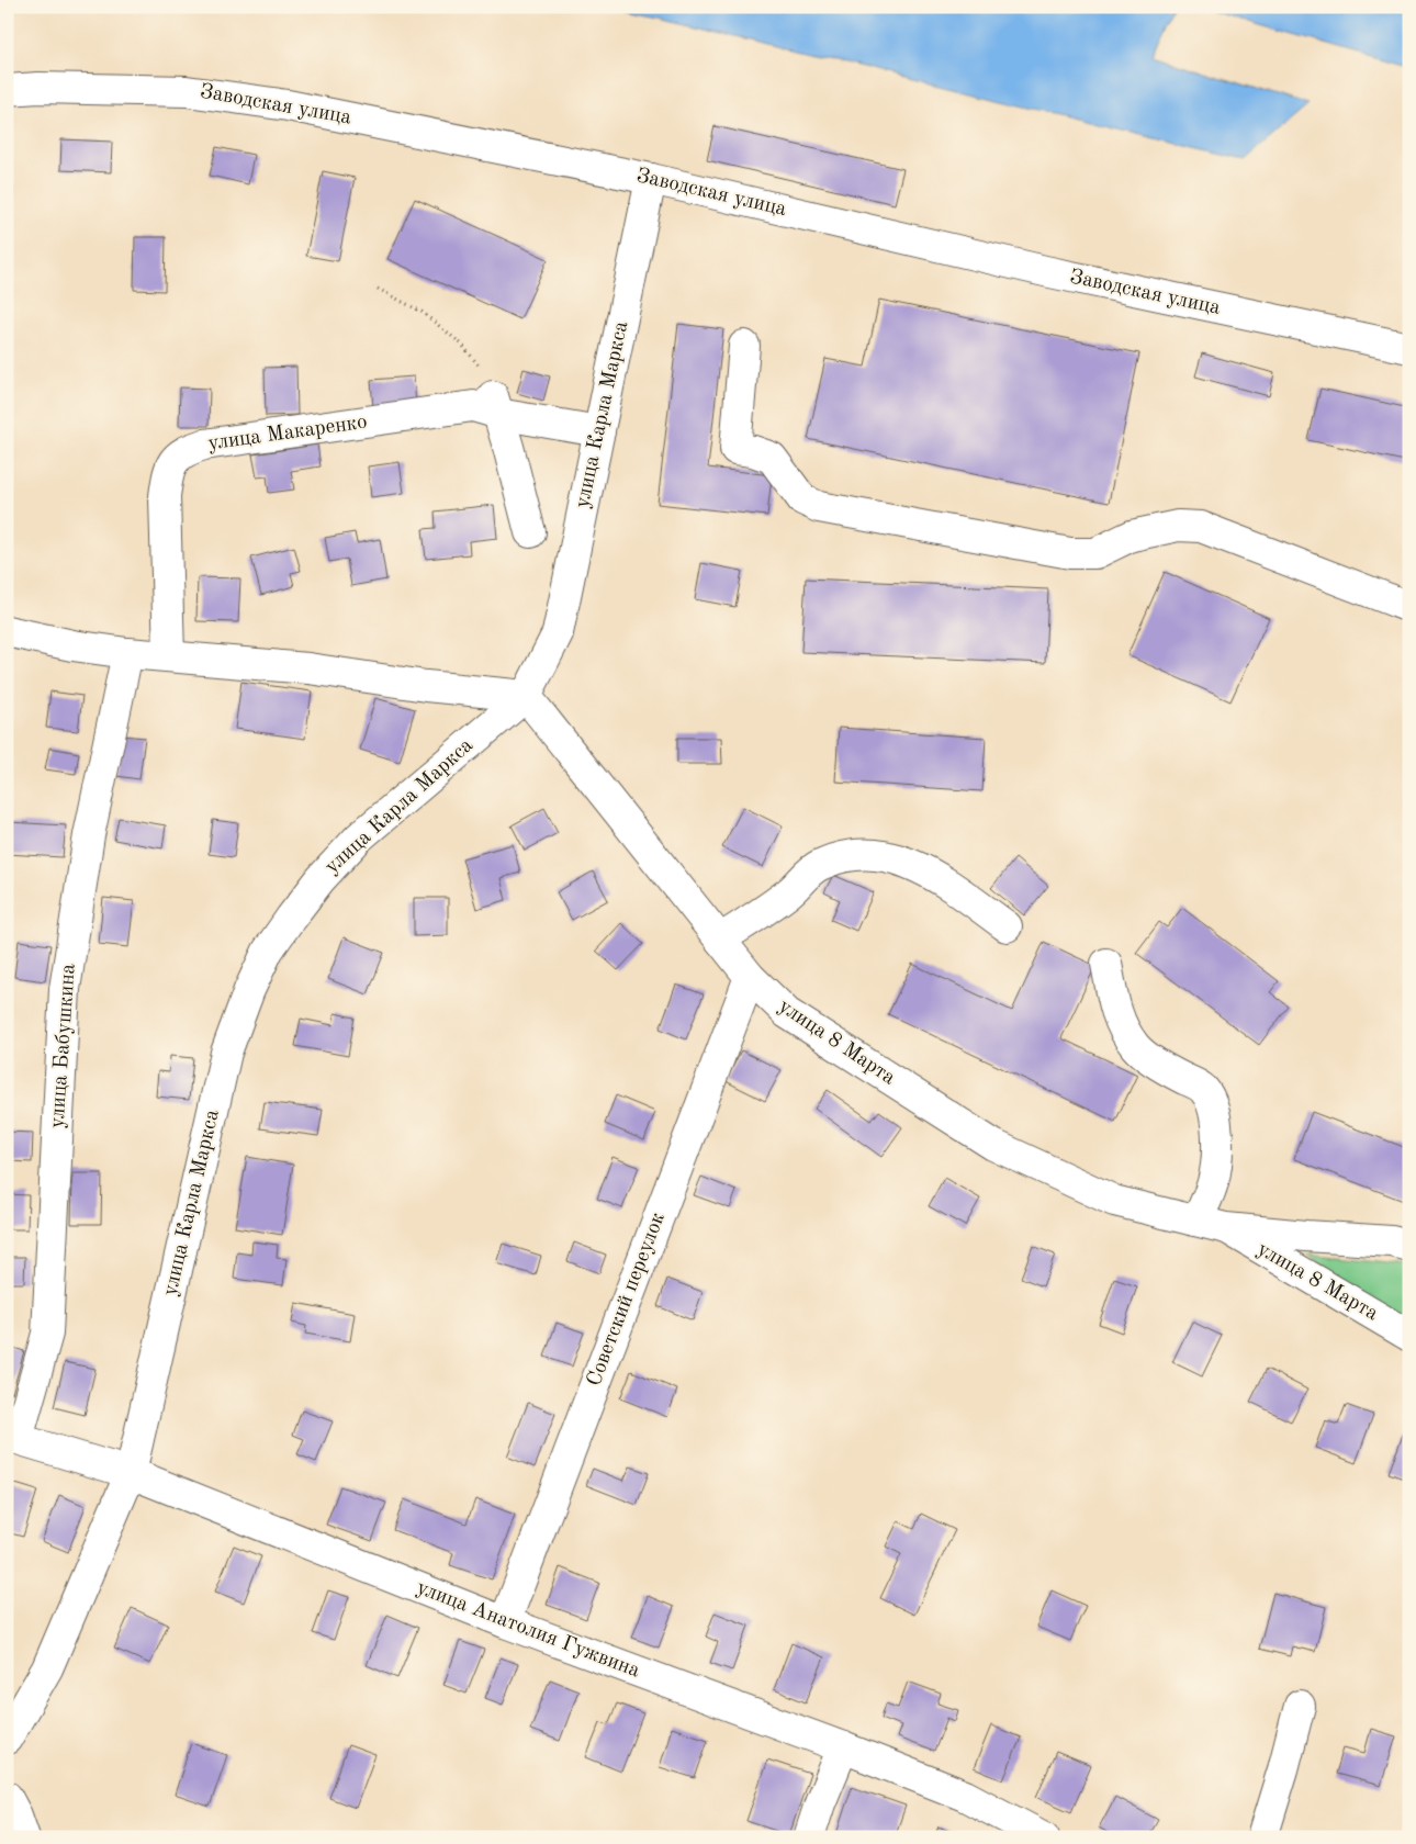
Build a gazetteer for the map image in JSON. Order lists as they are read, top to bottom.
{
  "streets": {
    "street": [
      "Заводская улица",
      "улица Карла Маркса",
      "улица Макаренко",
      "улица 8 Марта",
      "улица Бабушкина",
      "Советский переулок",
      "улица Анатолия Гужвина"
    ]
  },
  "crossings": [
    ["Заводская улица", "улица Карла Маркса"],
    ["улица Карла Маркса", "улица Макаренко"],
    ["улица Карла Маркса", "улица 8 Марта"],
    ["улица Карла Маркса", "улица Анатолия Гужвина"],
    ["улица 8 Марта", "Советский переулок"],
    ["улица Бабушкина", "улица Анатолия Гужвина"],
    ["Советский переулок", "улица Анатолия Гужвина"]
  ]
}
